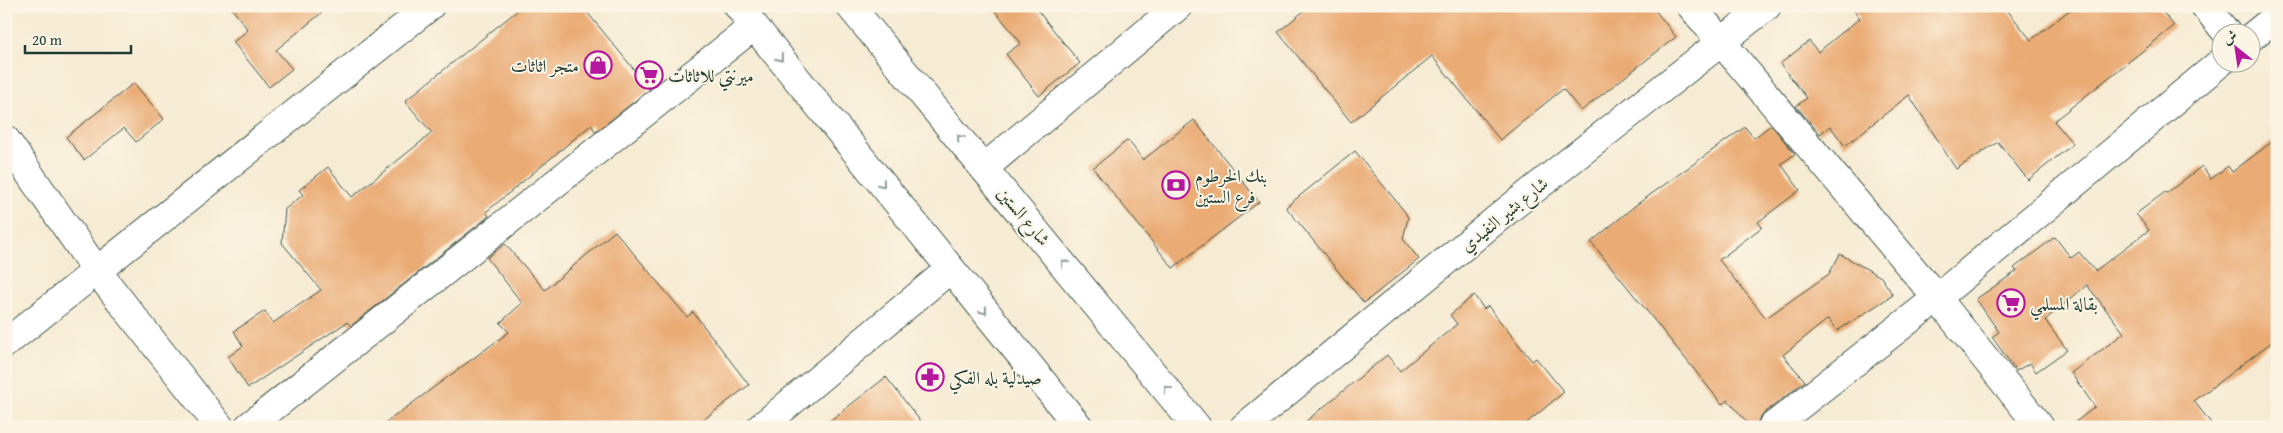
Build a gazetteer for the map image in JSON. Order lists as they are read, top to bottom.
{
  "streets": {
    "street": ["شارع بشير النفيدي", "شارع الستين"]
  },
  "places": {
    "shop": ["متجر اثاثات"],
    "supermarket": ["ميرنتي للاثاثات", "بقالة المسلمي"],
    "bank": ["بنك الخرطوم فرع الستين"],
    "pharmacy": ["صيدلية بله الفكي"]
  },
  "scale_bar": "20 m",
  "north": "top left"
}
